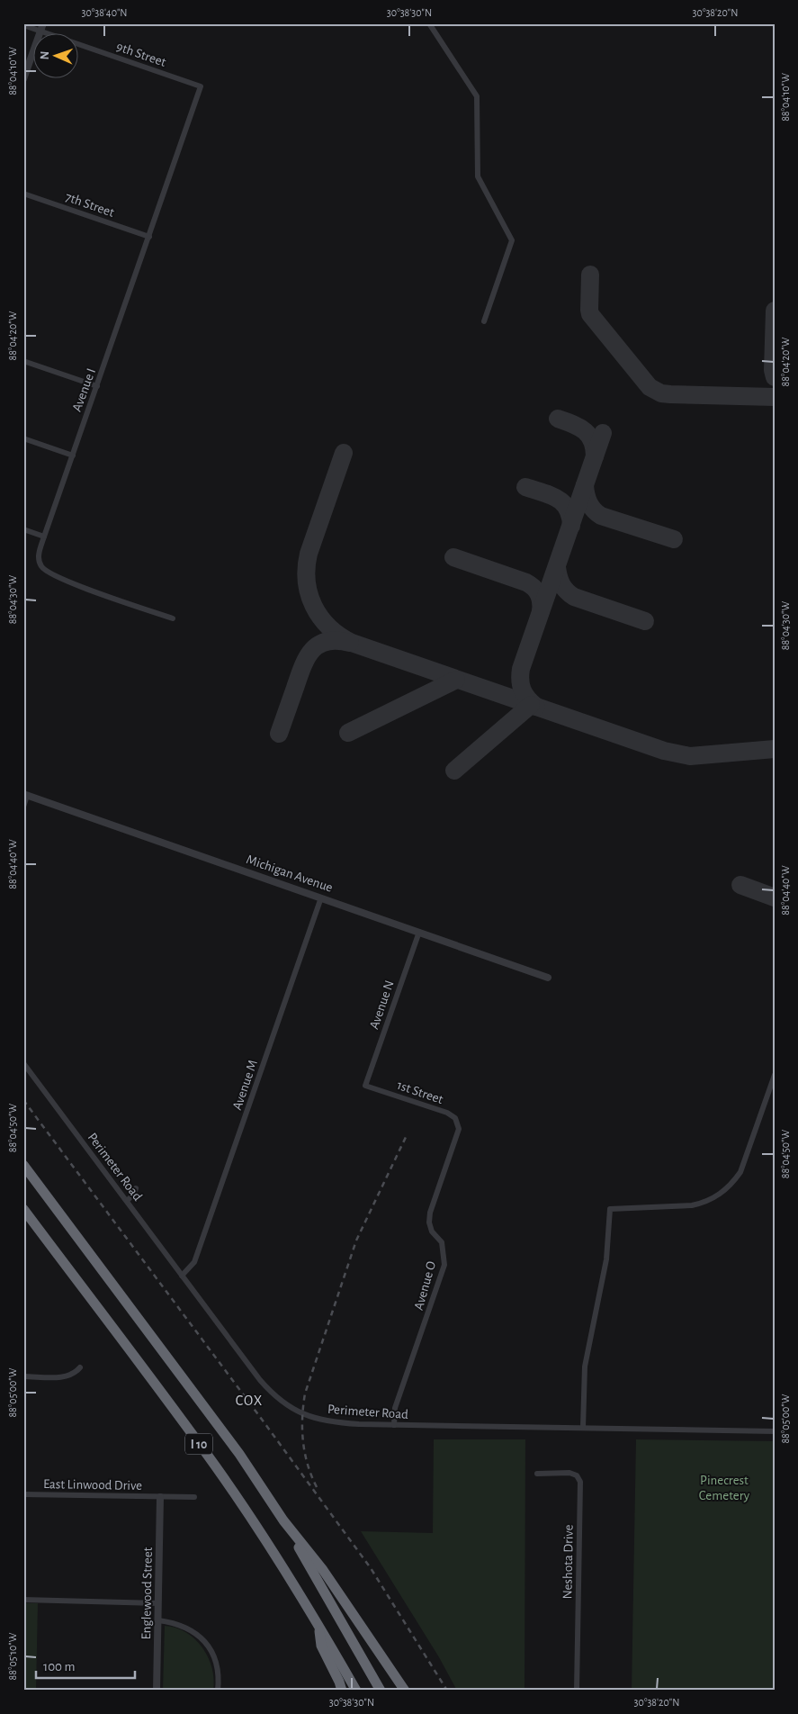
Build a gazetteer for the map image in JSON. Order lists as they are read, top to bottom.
{
  "streets": {
    "highway": ["I 10"],
    "street": [
      "9th Street",
      "7th Street",
      "Avenue I",
      "Michigan Avenue",
      "Avenue N",
      "Avenue M",
      "1st Street",
      "Perimeter Road",
      "Avenue O",
      "East Linwood Drive",
      "Neshota Drive",
      "Englewood Street"
    ]
  },
  "crossings": [
    ["9th Street", "Avenue I"],
    ["7th Street", "Avenue I"],
    ["Michigan Avenue", "Avenue N"],
    ["Michigan Avenue", "Avenue M"],
    ["Avenue N", "1st Street"],
    ["Avenue M", "Perimeter Road"],
    ["1st Street", "Avenue O"],
    ["Perimeter Road", "Avenue O"],
    ["East Linwood Drive", "Englewood Street"]
  ],
  "districts": ["COX"],
  "parks": ["Pinecrest Cemetery"],
  "scale_bar": "100 m",
  "north": "left",
  "coordinates": [
    "30°38'40\"N",
    "30°38'30\"N",
    "30°38'20\"N",
    "88°04'10\"W",
    "88°04'20\"W",
    "88°04'30\"W",
    "88°04'40\"W",
    "88°04'50\"W",
    "88°05'00\"W",
    "88°05'10\"W"
  ]
}
